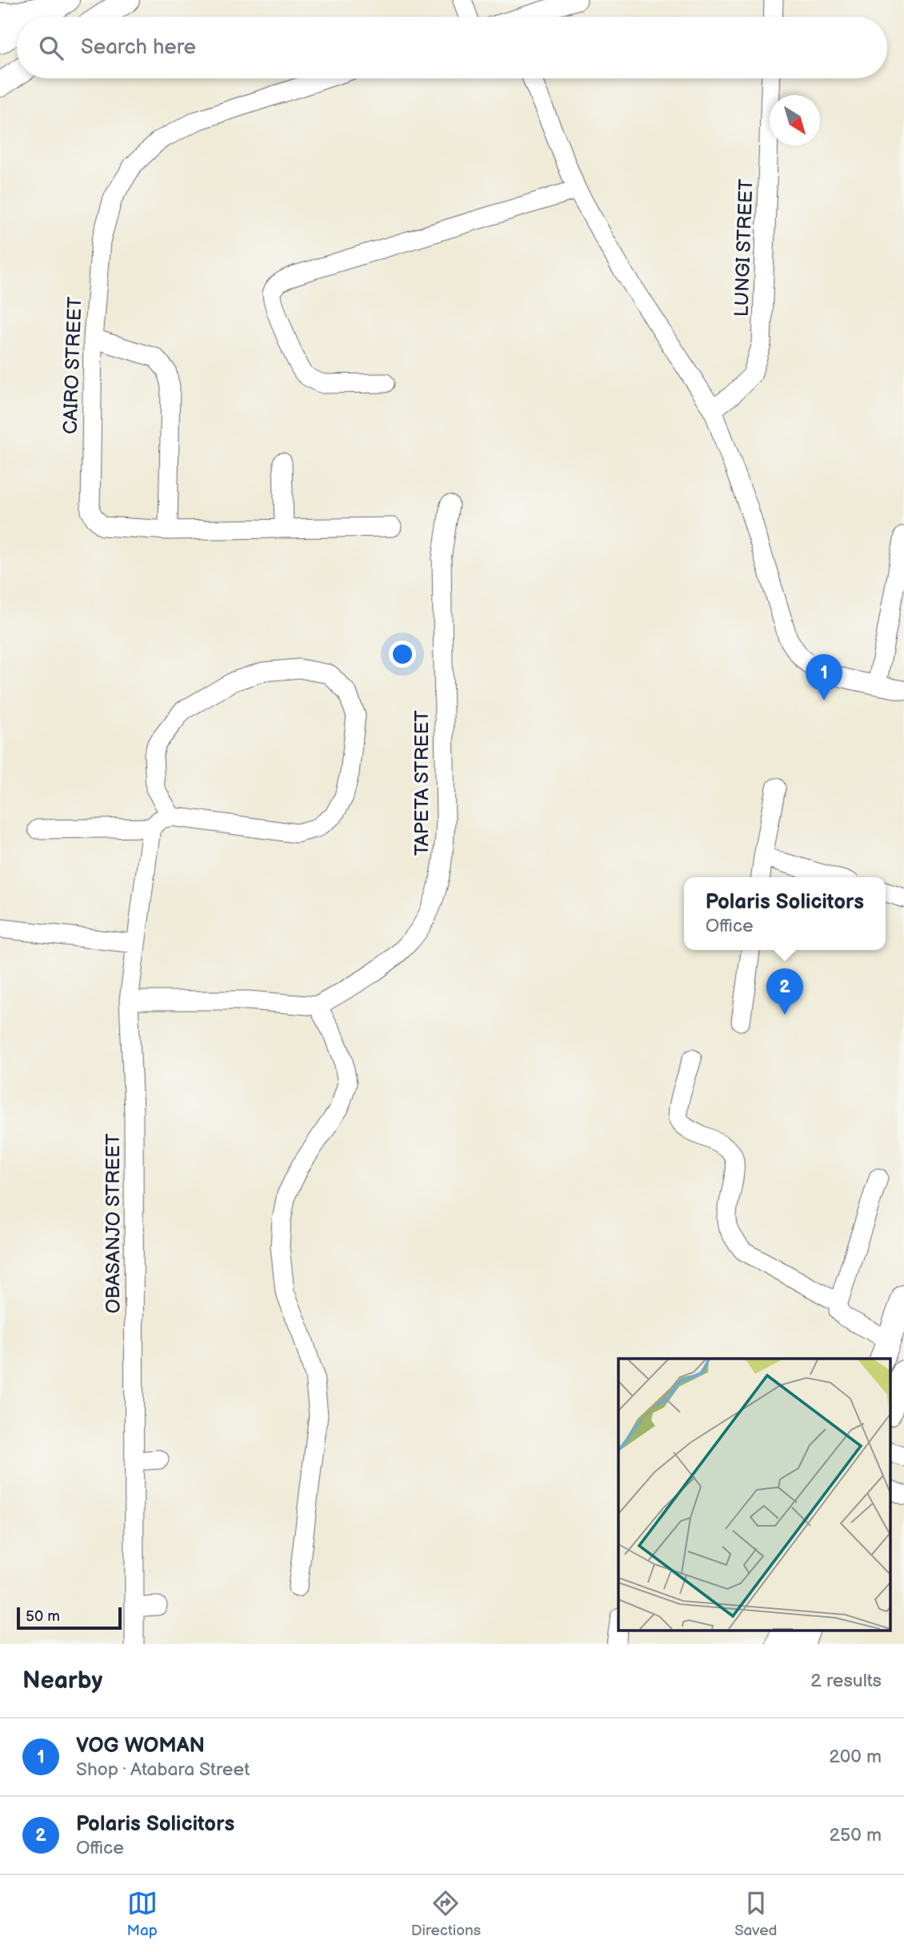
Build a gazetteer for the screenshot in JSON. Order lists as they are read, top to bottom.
{
  "streets": {
    "street": [
      "LUNGI STREET",
      "CAIRO STREET",
      "TAPETA STREET",
      "OBASANJO STREET"
    ]
  },
  "scale_bar": "50 m",
  "north": "bottom right",
  "page": {
    "search": "Search here",
    "pins": ["1", "2"],
    "popup": ["Polaris Solicitors", "Office"],
    "scale": "50 m",
    "heading": ["Nearby", "2 results"],
    "list": [
      {
        "mark": "1",
        "name": "VOG WOMAN",
        "note": "Shop · Atabara Street",
        "value": "200 m"
      },
      {
        "mark": "2",
        "name": "Polaris Solicitors",
        "note": "Office",
        "value": "250 m"
      }
    ],
    "nav": ["Map", "Directions", "Saved"]
  }
}
